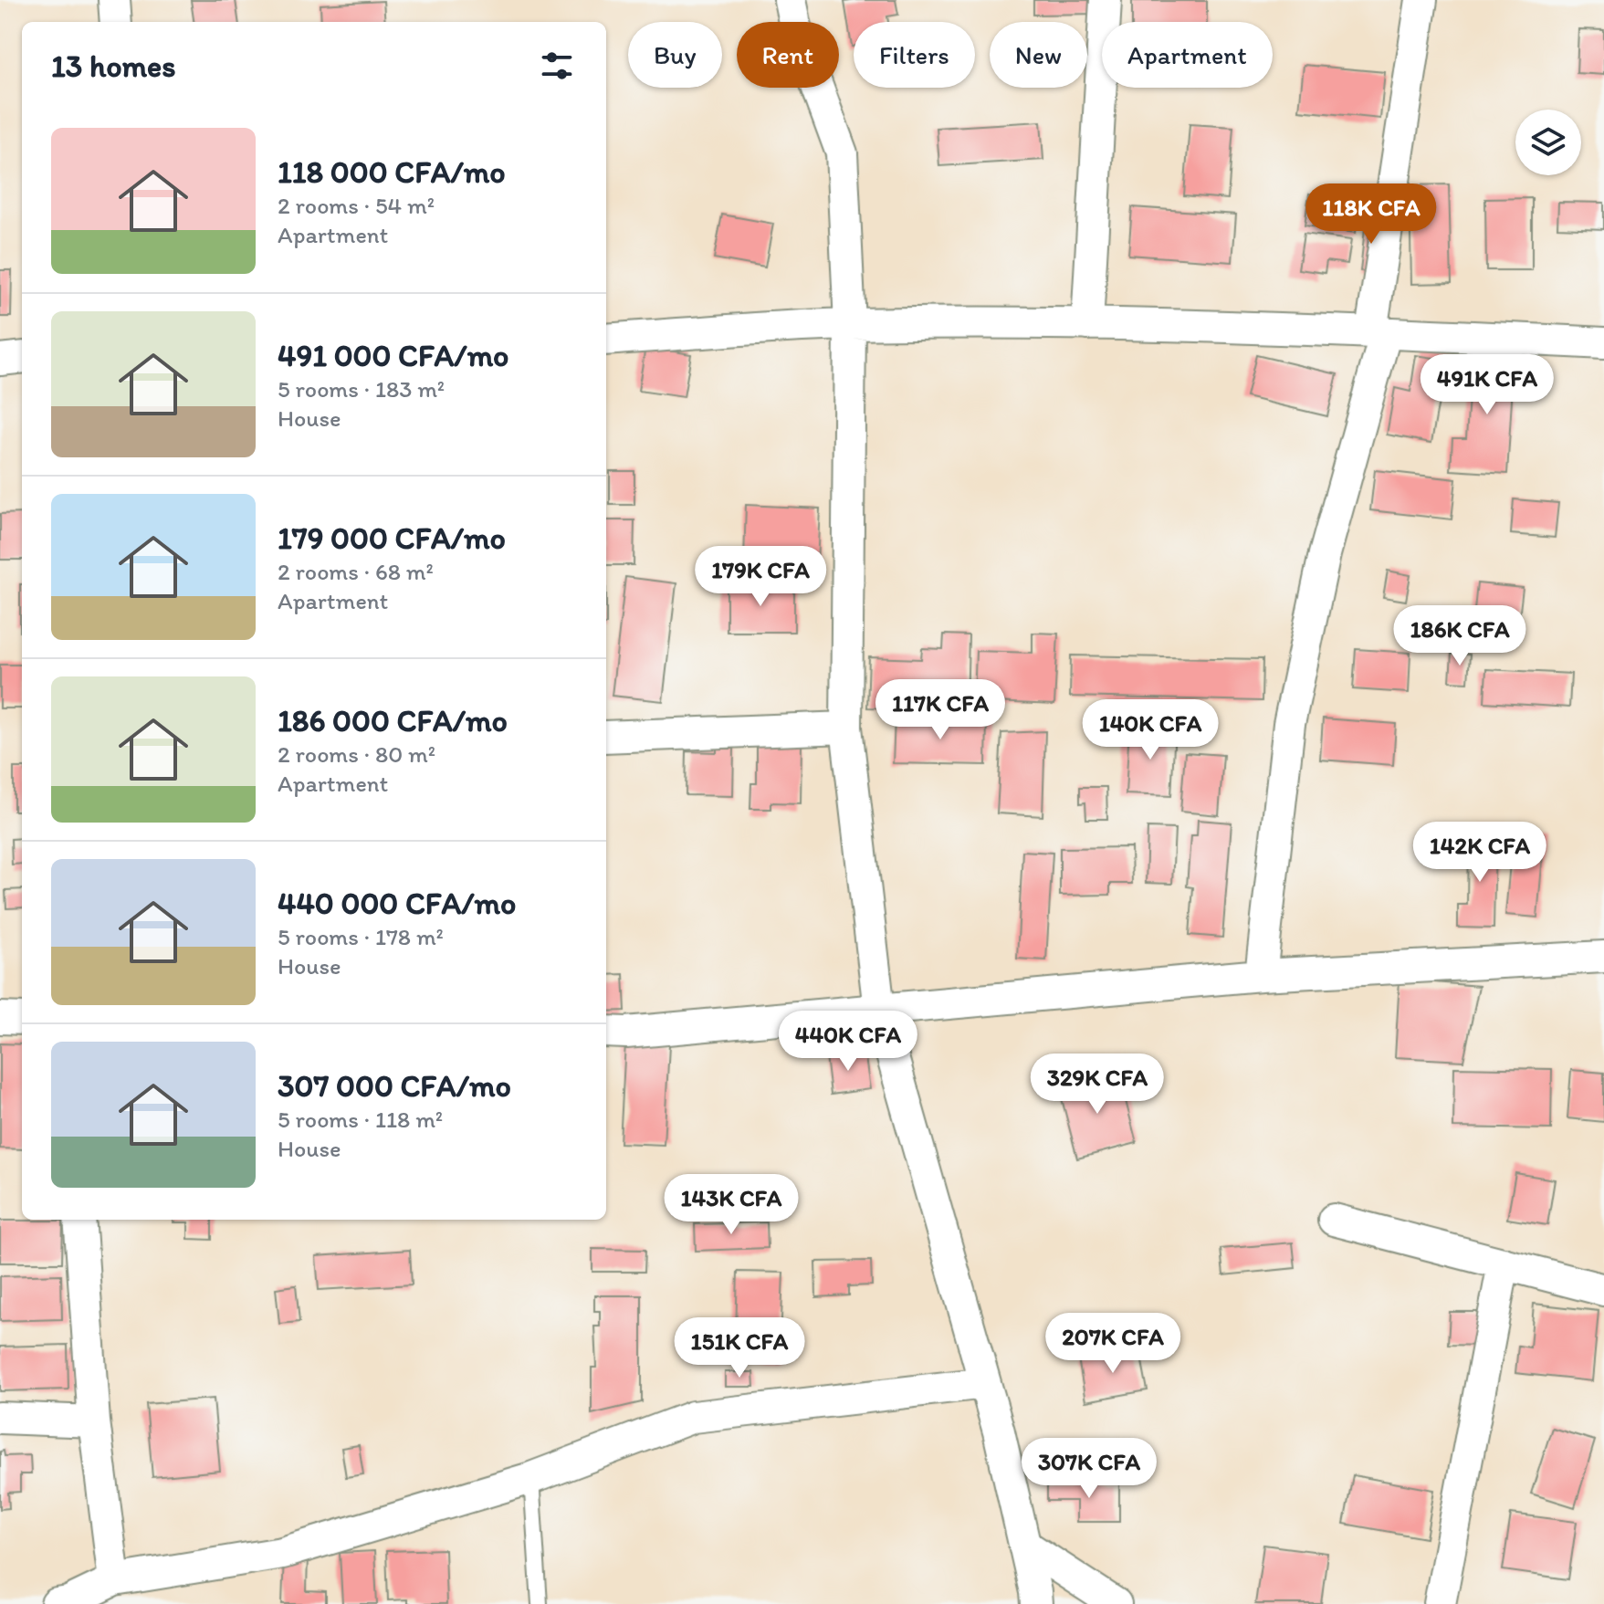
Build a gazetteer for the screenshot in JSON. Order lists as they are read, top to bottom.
{
  "page": {
    "chip": [
      "Buy",
      "Rent",
      "Filters",
      "New",
      "Apartment"
    ],
    "heading": "13 homes",
    "list": [
      {
        "name": "118 000 CFA/mo",
        "note": "2 rooms · 54 m² · Apartment"
      },
      {
        "name": "491 000 CFA/mo",
        "note": "5 rooms · 183 m² · House"
      },
      {
        "name": "179 000 CFA/mo",
        "note": "2 rooms · 68 m² · Apartment"
      },
      {
        "name": "186 000 CFA/mo",
        "note": "2 rooms · 80 m² · Apartment"
      },
      {
        "name": "440 000 CFA/mo",
        "note": "5 rooms · 178 m² · House"
      },
      {
        "name": "307 000 CFA/mo",
        "note": "5 rooms · 118 m² · House"
      }
    ],
    "price": [
      "118K CFA",
      "491K CFA",
      "179K CFA",
      "186K CFA",
      "117K CFA",
      "140K CFA",
      "142K CFA",
      "440K CFA",
      "329K CFA",
      "143K CFA",
      "207K CFA",
      "151K CFA",
      "307K CFA"
    ]
  }
}
